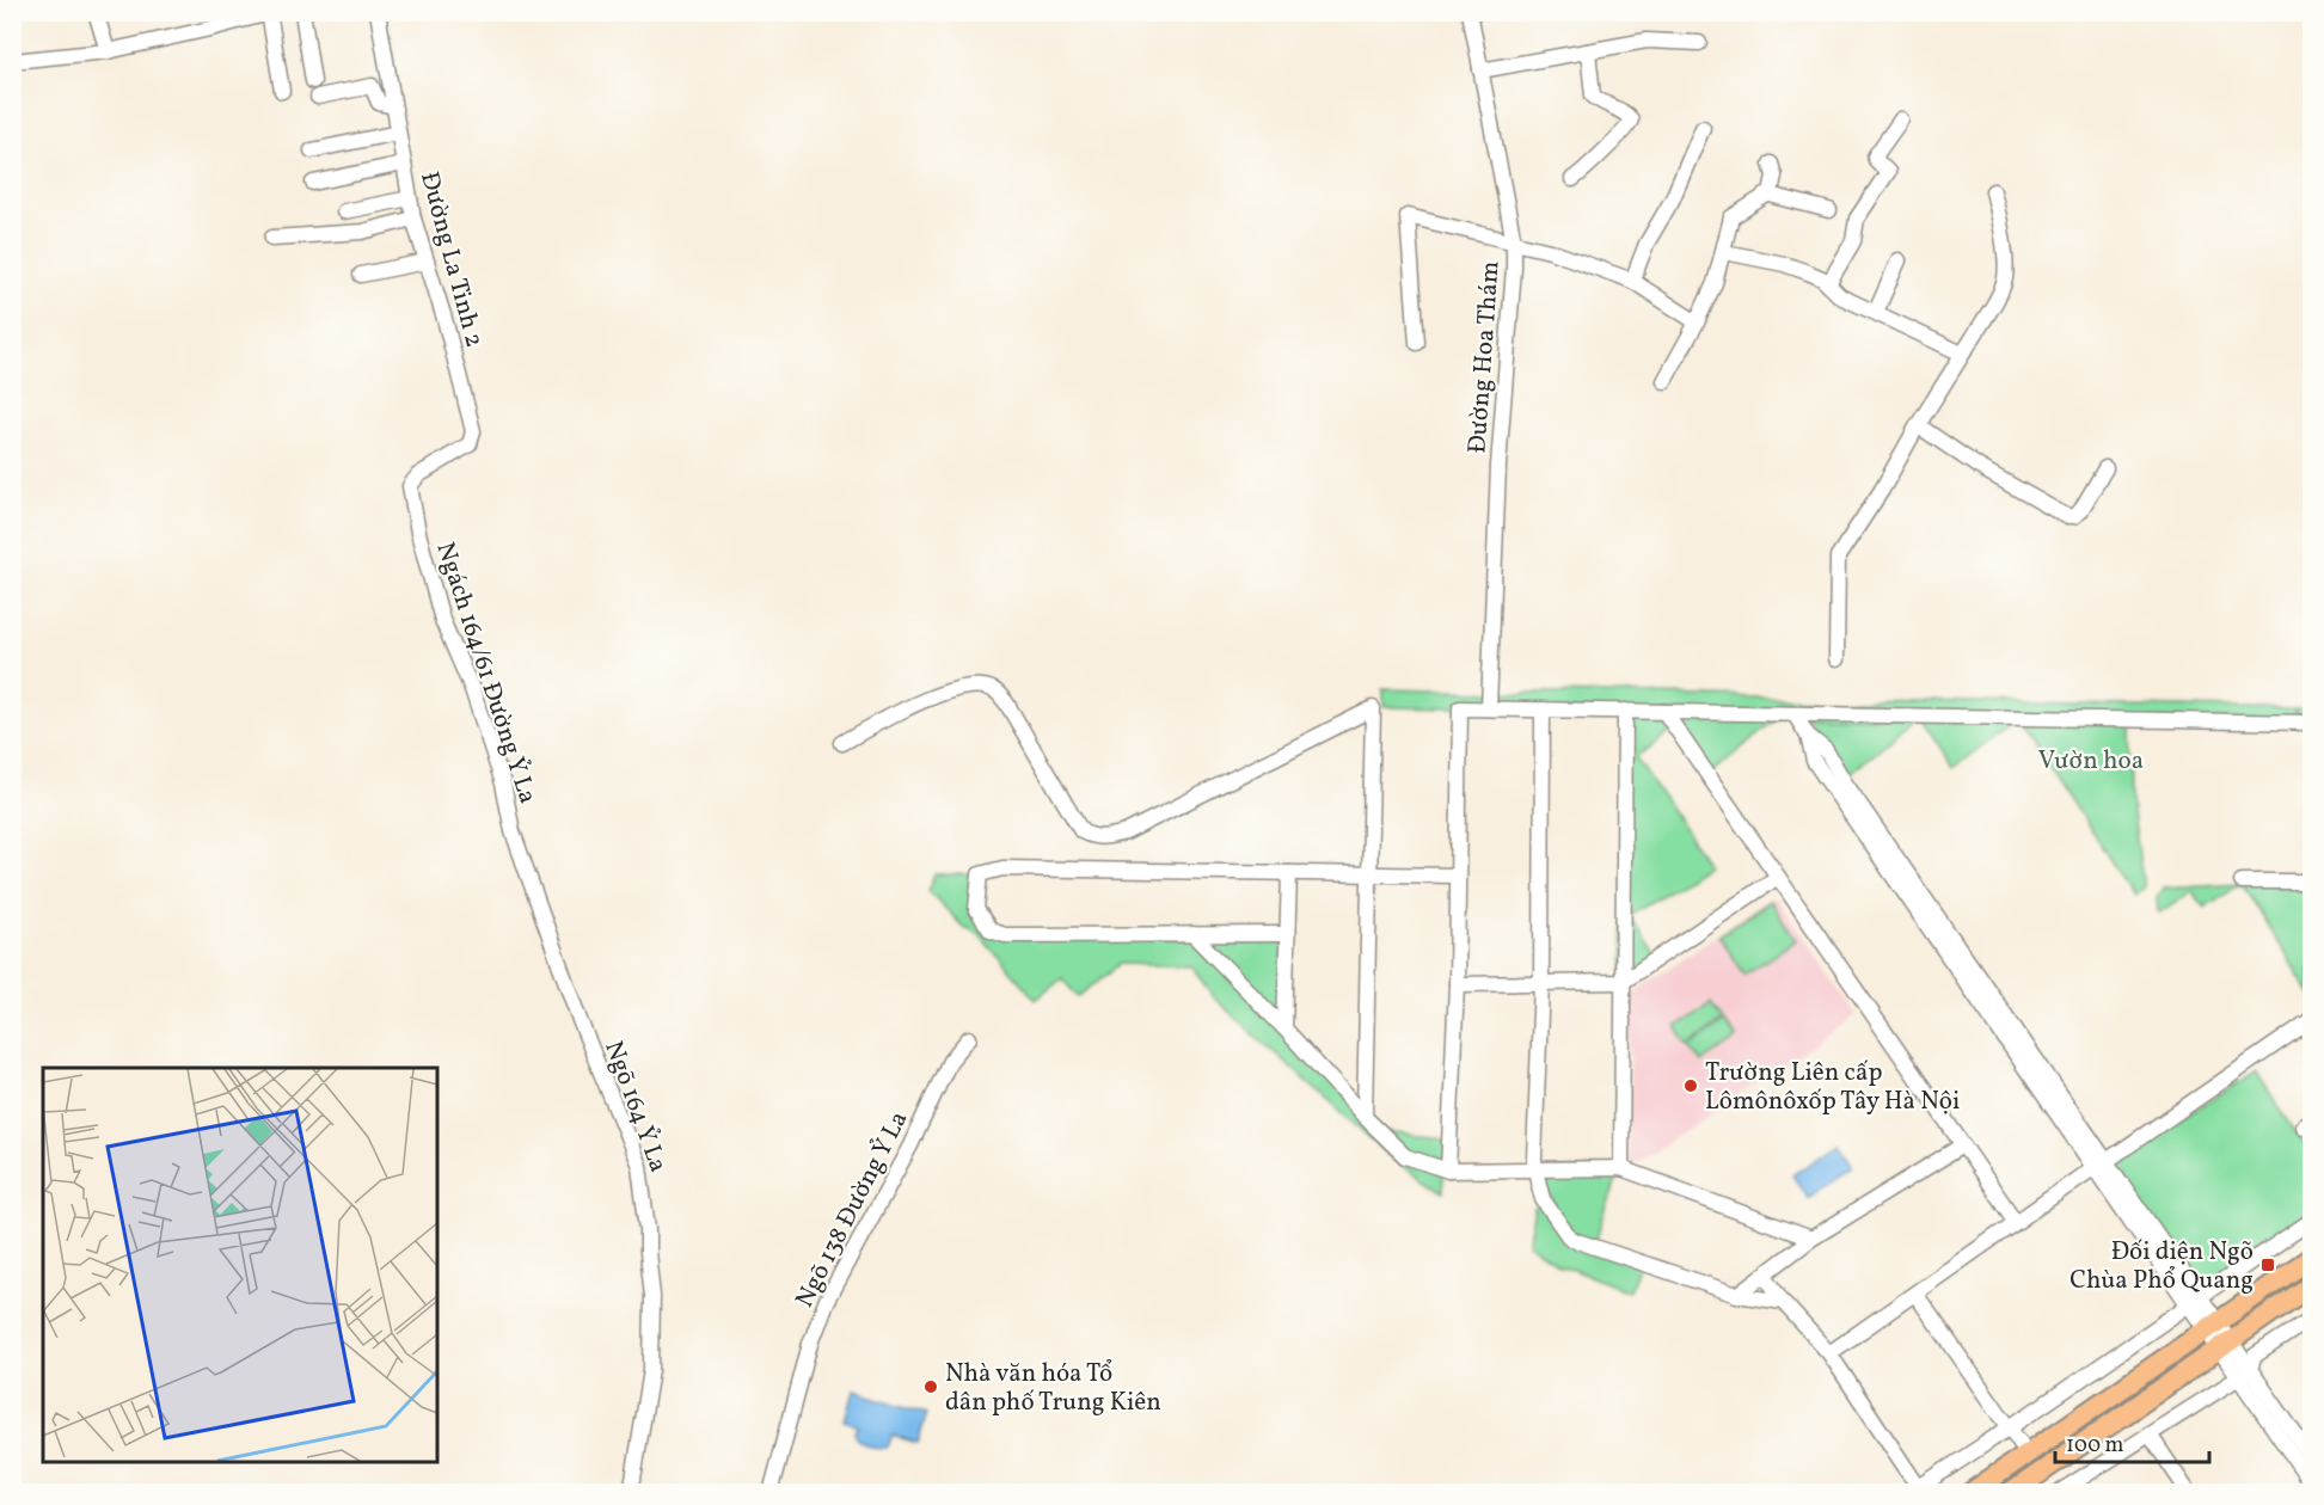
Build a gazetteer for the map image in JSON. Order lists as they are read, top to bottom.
{
  "streets": {
    "street": [
      "Đường La Tinh 2",
      "Đường Hoa Thám",
      "Ngách 164/61 Đường Ỷ La",
      "Ngõ 164 Ỷ La",
      "Ngõ 138 Đường Ỷ La"
    ]
  },
  "crossings": [
    ["Đường La Tinh 2", "Ngách 164/61 Đường Ỷ La"],
    ["Ngách 164/61 Đường Ỷ La", "Ngõ 164 Ỷ La"]
  ],
  "parks": ["Vườn hoa"],
  "places": {
    "other": ["Trường Liên cấp Lômônôxốp Tây Hà Nội", "Nhà văn hóa Tổ dân phố Trung Kiên"],
    "transit": ["Đối diện Ngõ Chùa Phổ Quang"]
  },
  "scale_bar": "100 m"
}
